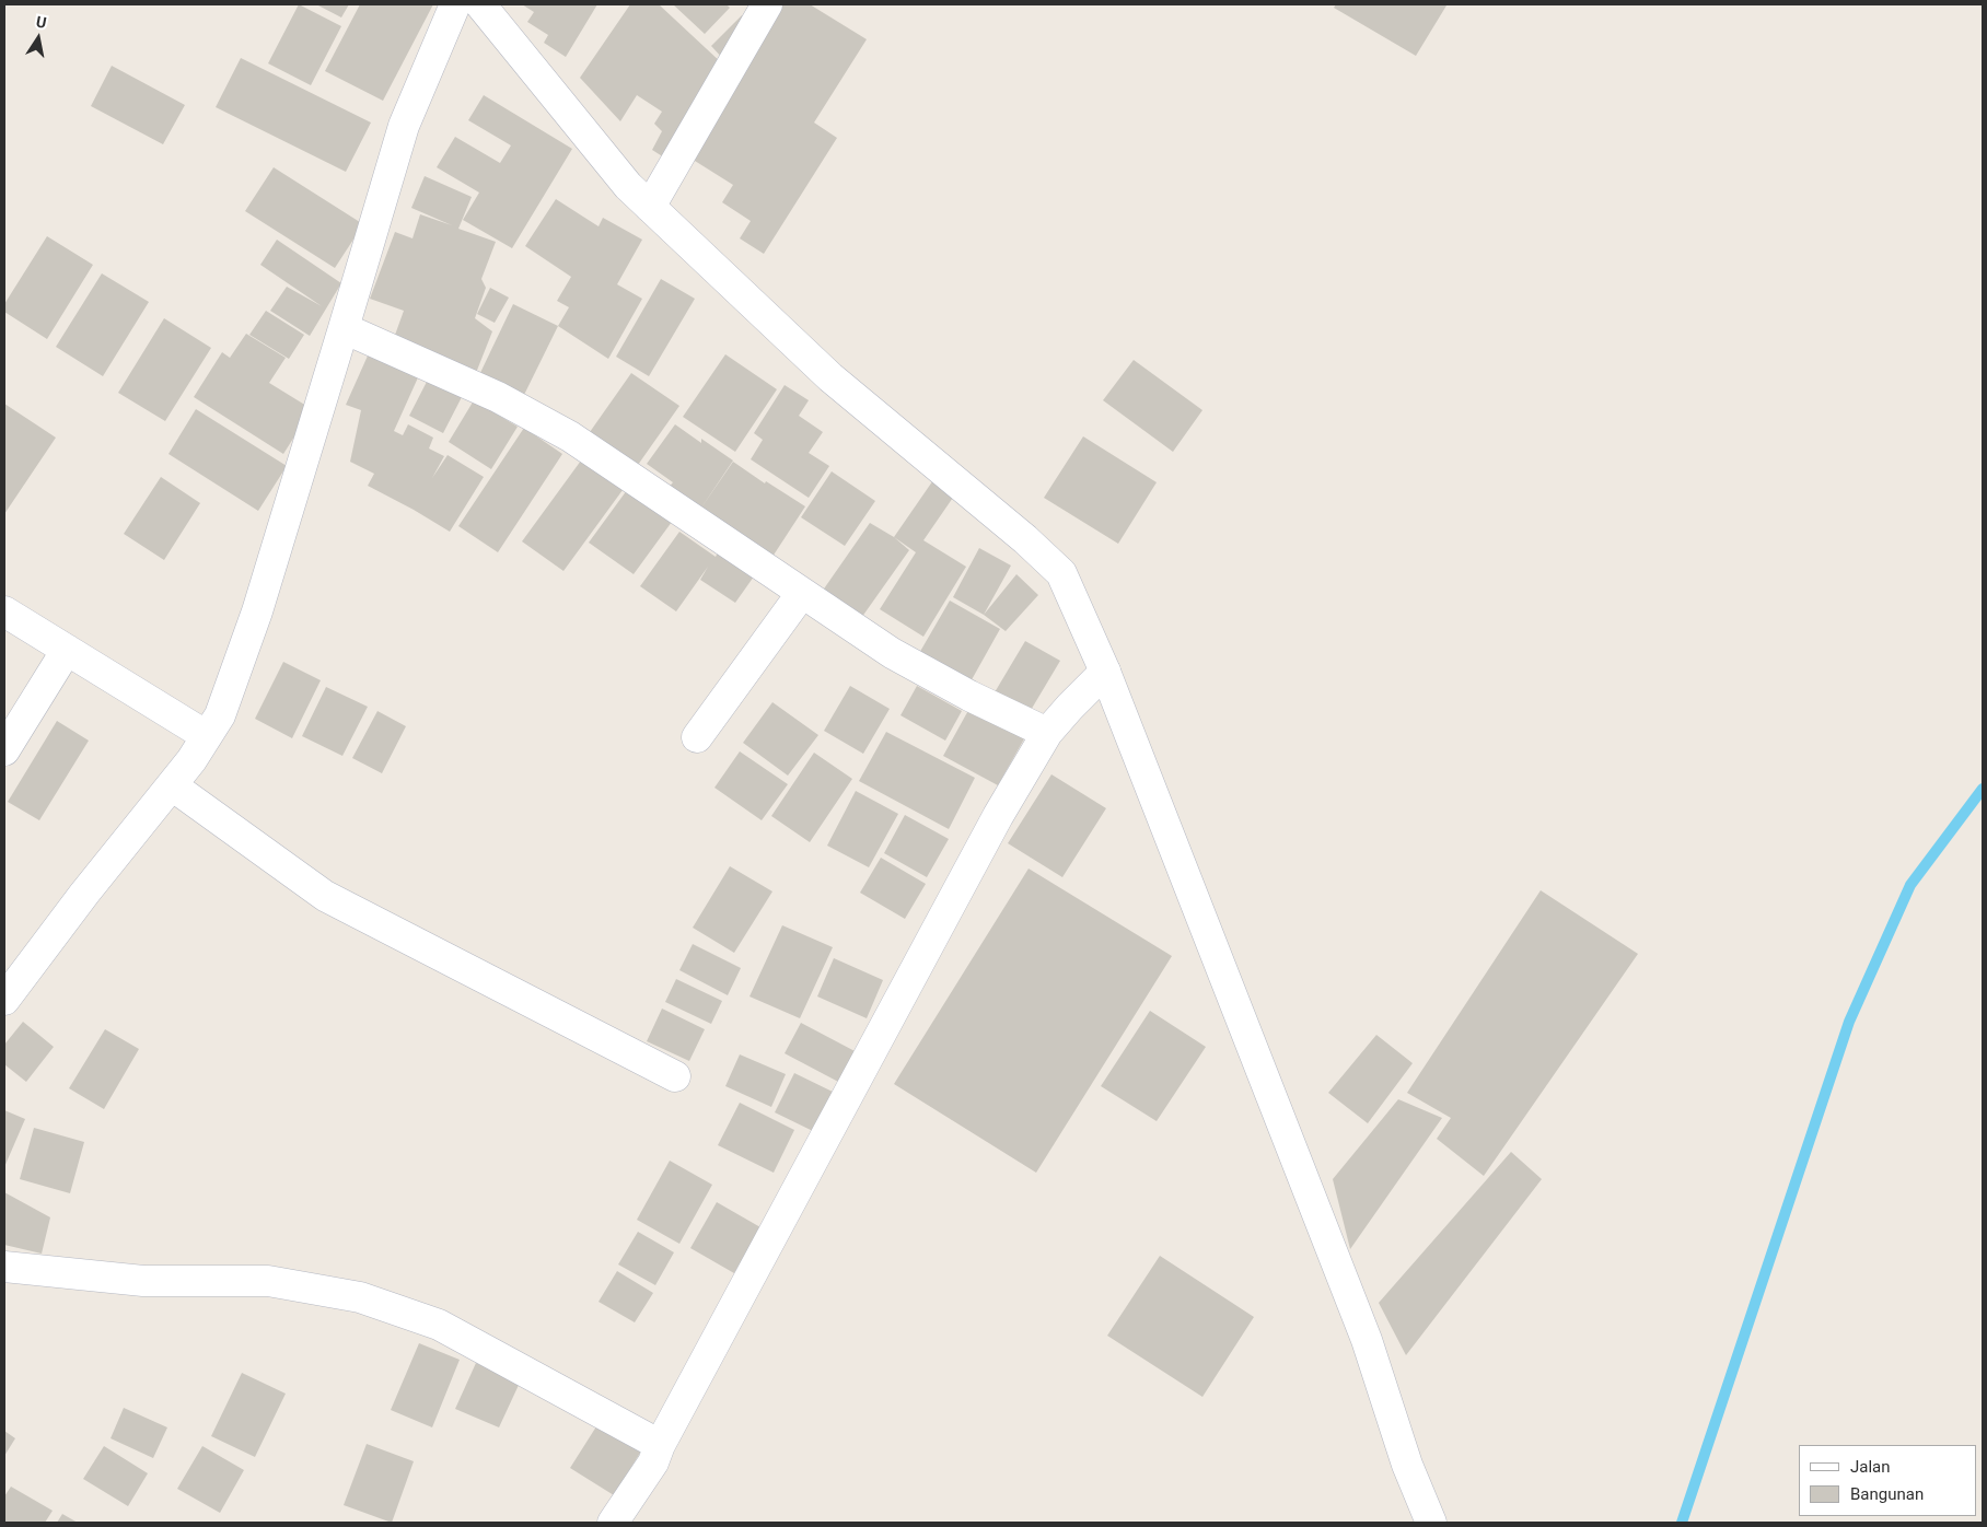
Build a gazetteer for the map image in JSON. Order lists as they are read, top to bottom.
{
  "legend": ["Jalan", "Bangunan"],
  "north": "top"
}
